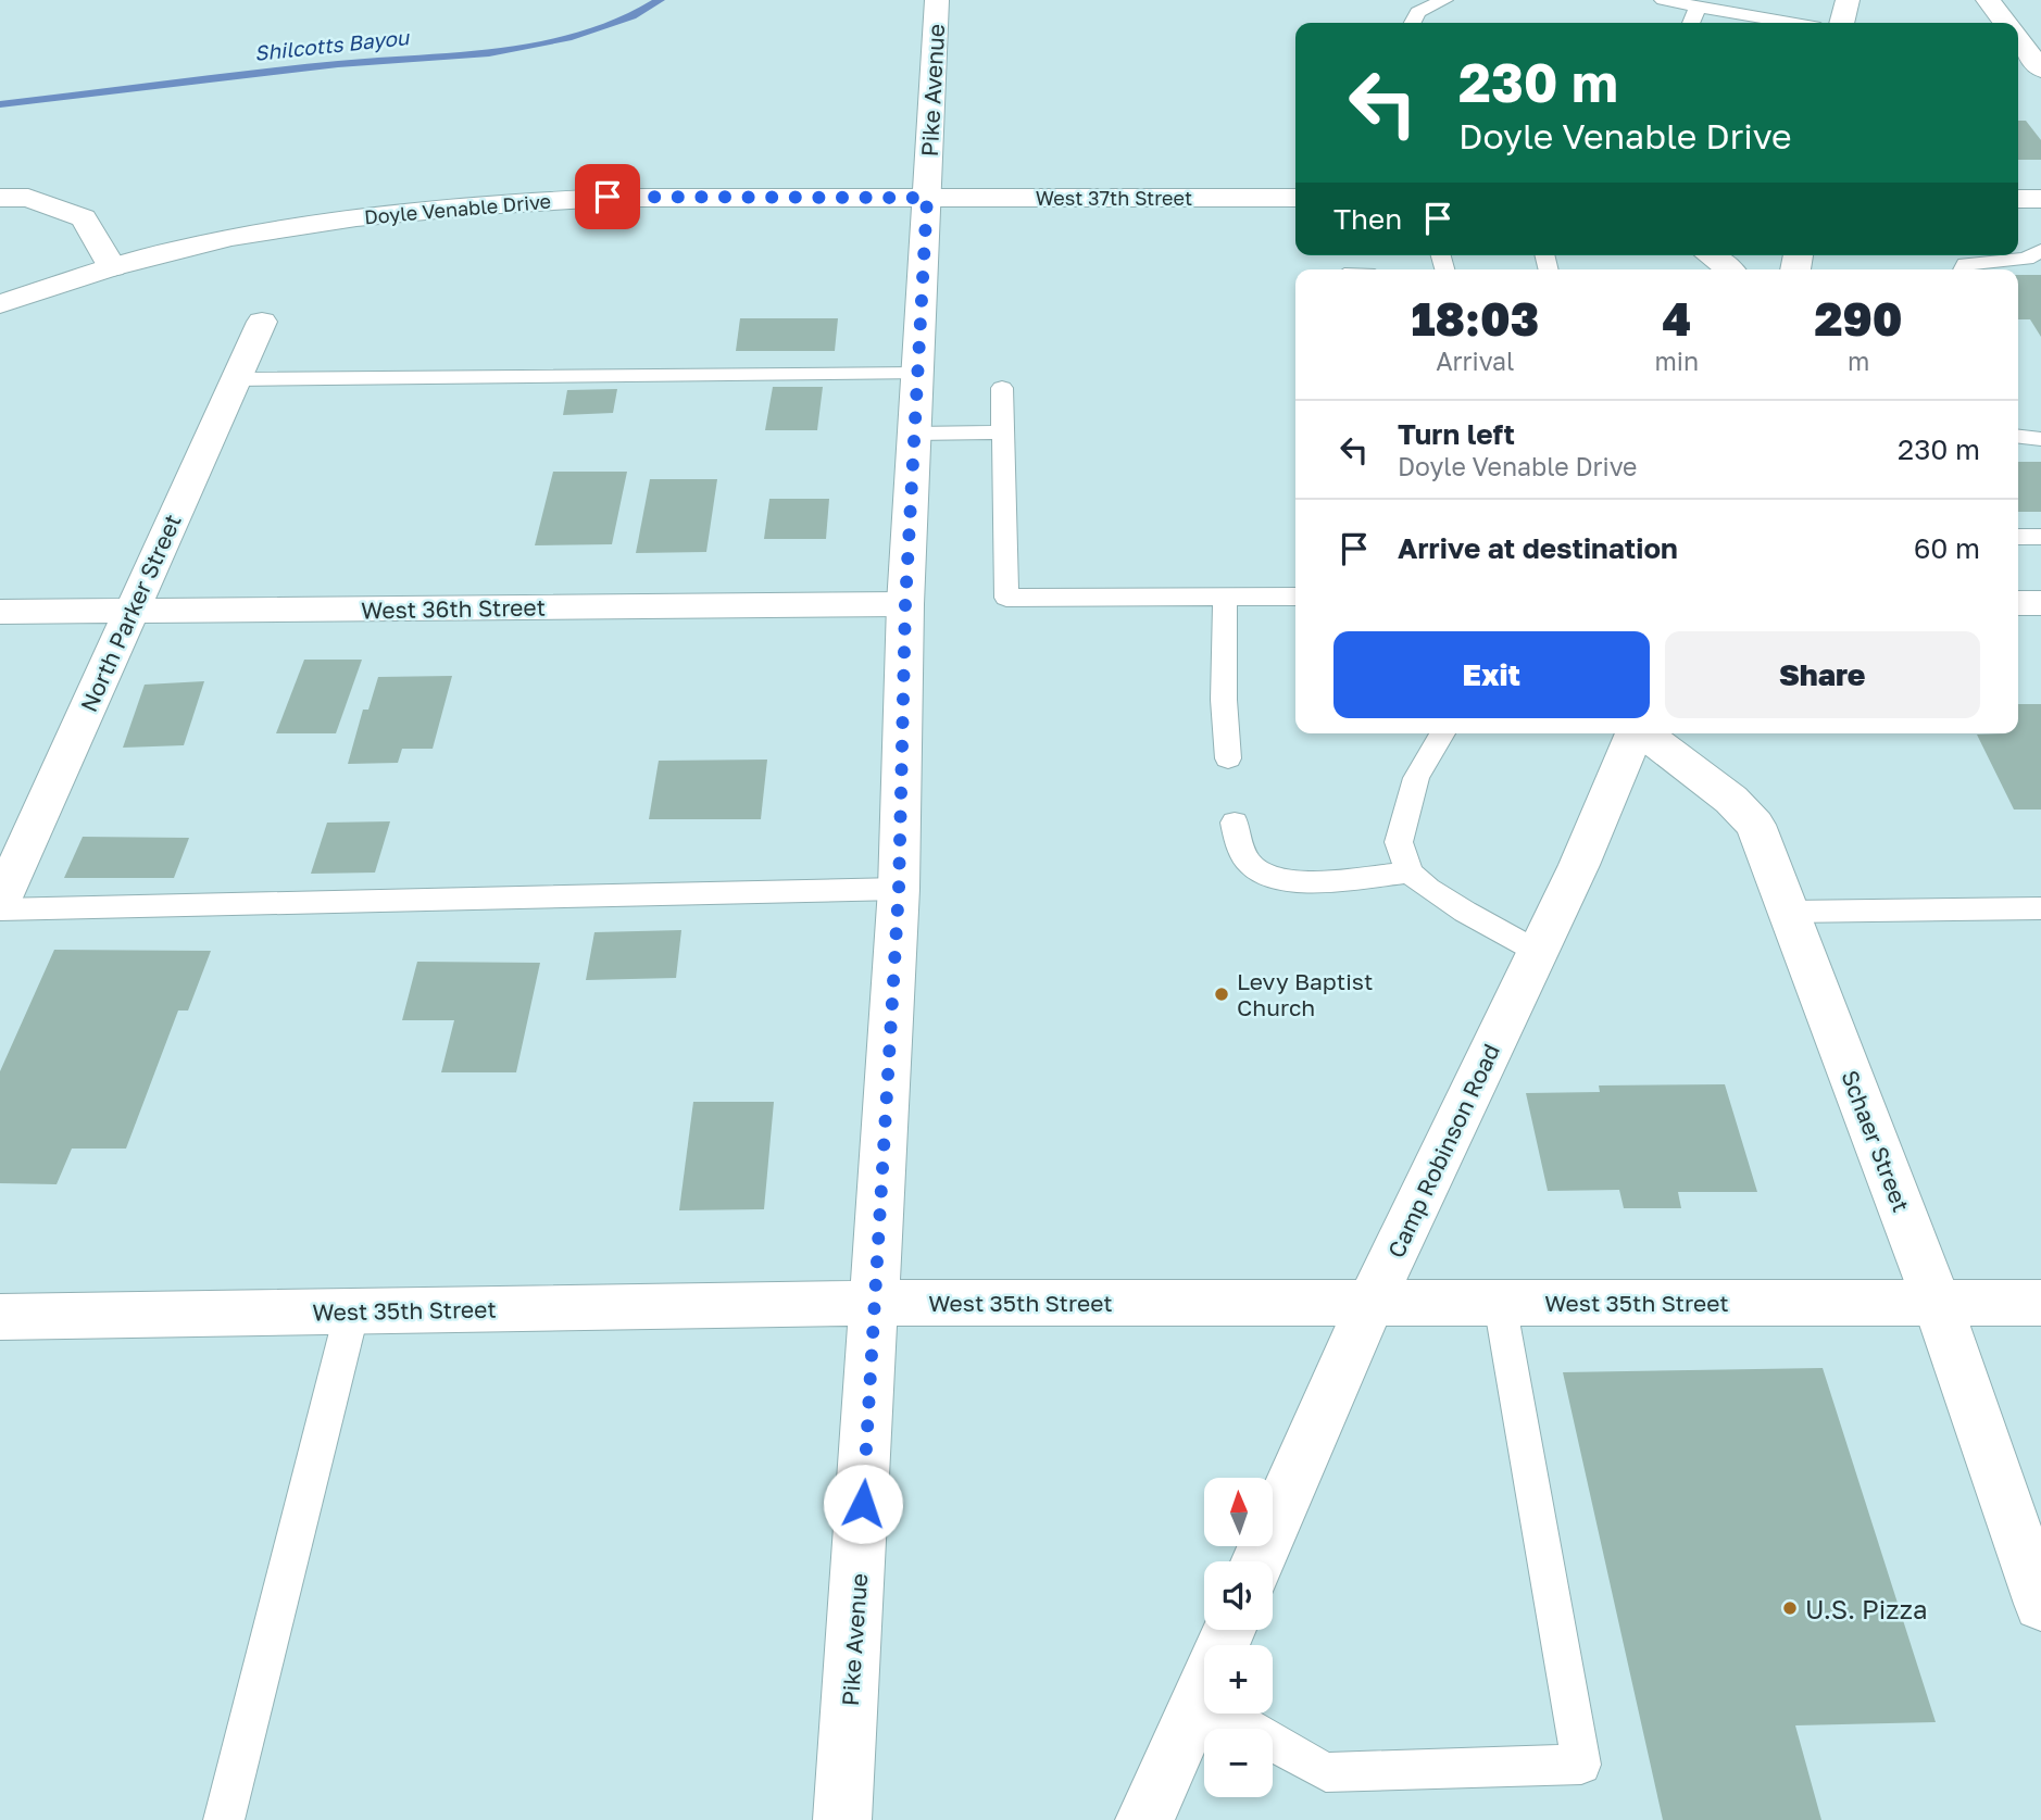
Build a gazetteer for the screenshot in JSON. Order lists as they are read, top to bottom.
{
  "streets": {
    "street": [
      "Pike Avenue",
      "West 37th Street",
      "Doyle Venable Drive",
      "West 36th Street",
      "North Parker Street",
      "Schaer Street",
      "Camp Robinson Road",
      "West 35th Street"
    ]
  },
  "crossings": [
    ["Pike Avenue", "West 37th Street"],
    ["Pike Avenue", "Doyle Venable Drive"],
    ["Pike Avenue", "West 36th Street"],
    ["Pike Avenue", "West 35th Street"],
    ["West 37th Street", "Doyle Venable Drive"],
    ["West 36th Street", "North Parker Street"],
    ["Schaer Street", "West 35th Street"],
    ["Camp Robinson Road", "West 35th Street"]
  ],
  "water": ["Shilcotts Bayou"],
  "places": ["Levy Baptist Church", "U.S. Pizza"],
  "north": "top",
  "page": {
    "turn": ["230 m", "Doyle Venable Drive"],
    "then": "Then",
    "eta": [
      "18:03",
      "Arrival",
      "4",
      "min",
      "290",
      "m"
    ],
    "list": [
      {
        "name": "Turn left",
        "note": "Doyle Venable Drive",
        "value": "230 m"
      },
      {
        "name": "Arrive at destination",
        "value": "60 m"
      }
    ],
    "buttons": ["Exit", "Share"],
    "map_buttons": ["+", "−"]
  }
}
